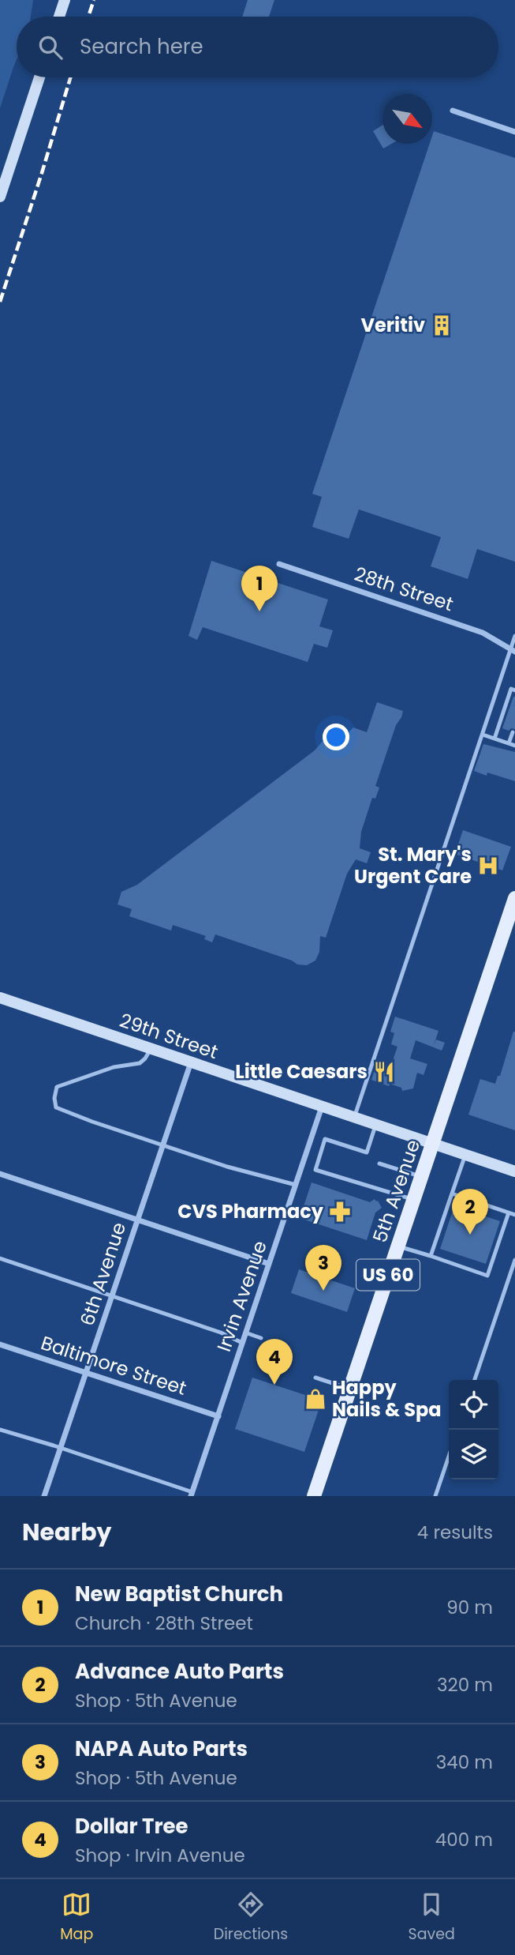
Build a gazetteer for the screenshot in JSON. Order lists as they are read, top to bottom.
{
  "streets": {
    "main road": ["29th Street", "5th Avenue", "US 60"],
    "street": [
      "28th Street",
      "6th Avenue",
      "Irvin Avenue",
      "Baltimore Street"
    ]
  },
  "crossings": [
    ["29th Street", "5th Avenue"],
    ["29th Street", "6th Avenue"],
    ["29th Street", "Irvin Avenue"],
    ["6th Avenue", "Baltimore Street"],
    ["Irvin Avenue", "Baltimore Street"]
  ],
  "places": {
    "building": ["Veritiv"],
    "hospital": ["St. Mary's Urgent Care"],
    "restaurant": ["Little Caesars"],
    "pharmacy": ["CVS Pharmacy"],
    "shop": ["Happy Nails & Spa"]
  },
  "north": "bottom right",
  "page": {
    "search": "Search here",
    "pins": [
      "1",
      "2",
      "3",
      "4"
    ],
    "heading": ["Nearby", "4 results"],
    "list": [
      {
        "mark": "1",
        "name": "New Baptist Church",
        "note": "Church · 28th Street",
        "value": "90 m"
      },
      {
        "mark": "2",
        "name": "Advance Auto Parts",
        "note": "Shop · 5th Avenue",
        "value": "320 m"
      },
      {
        "mark": "3",
        "name": "NAPA Auto Parts",
        "note": "Shop · 5th Avenue",
        "value": "340 m"
      },
      {
        "mark": "4",
        "name": "Dollar Tree",
        "note": "Shop · Irvin Avenue",
        "value": "400 m"
      }
    ],
    "nav": ["Map", "Directions", "Saved"]
  }
}
